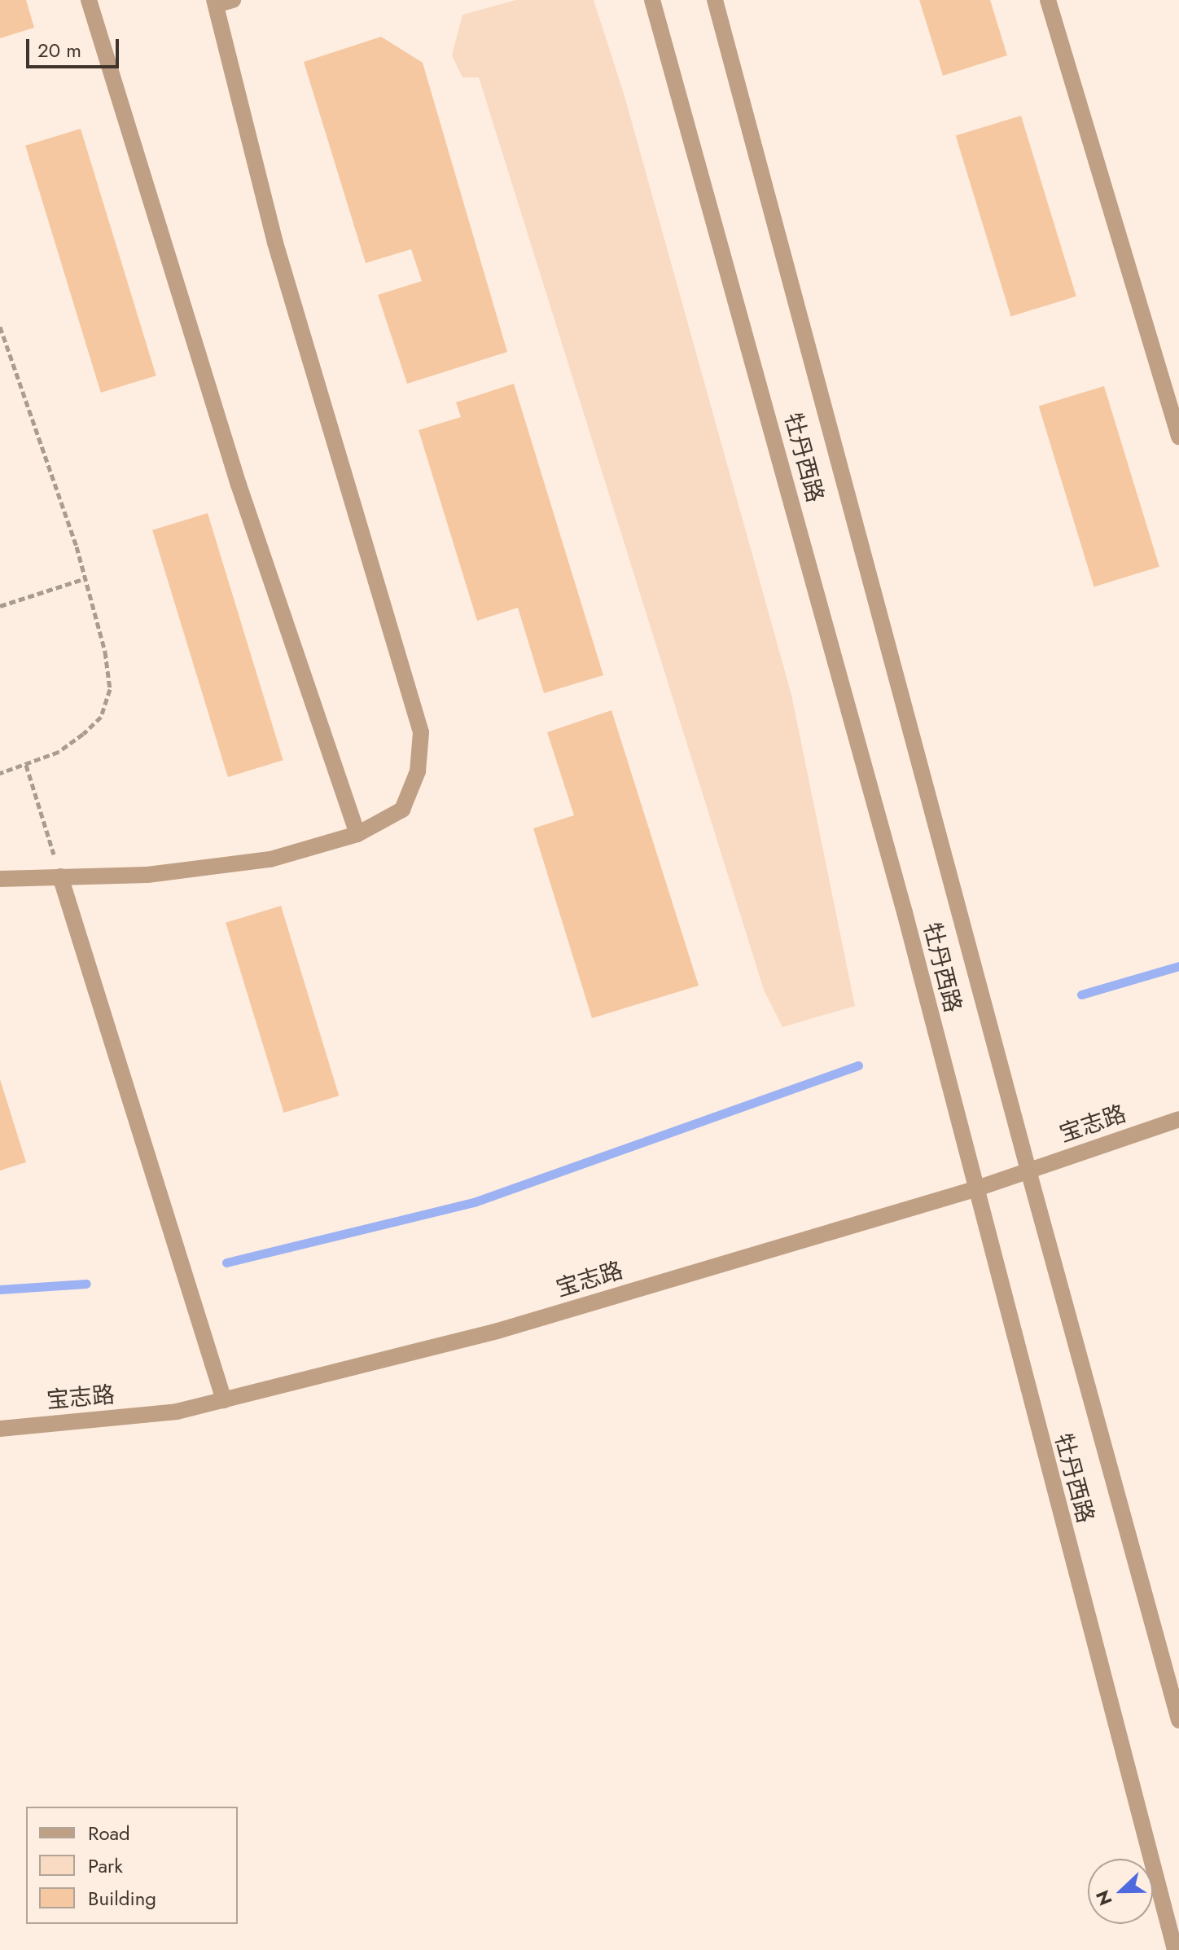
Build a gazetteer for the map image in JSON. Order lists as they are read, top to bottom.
{
  "streets": {
    "street": ["牡丹西路", "宝志路"]
  },
  "crossings": [
    ["牡丹西路", "宝志路"]
  ],
  "legend": ["Road", "Park", "Building"],
  "scale_bar": "20 m",
  "north": "left"
}
